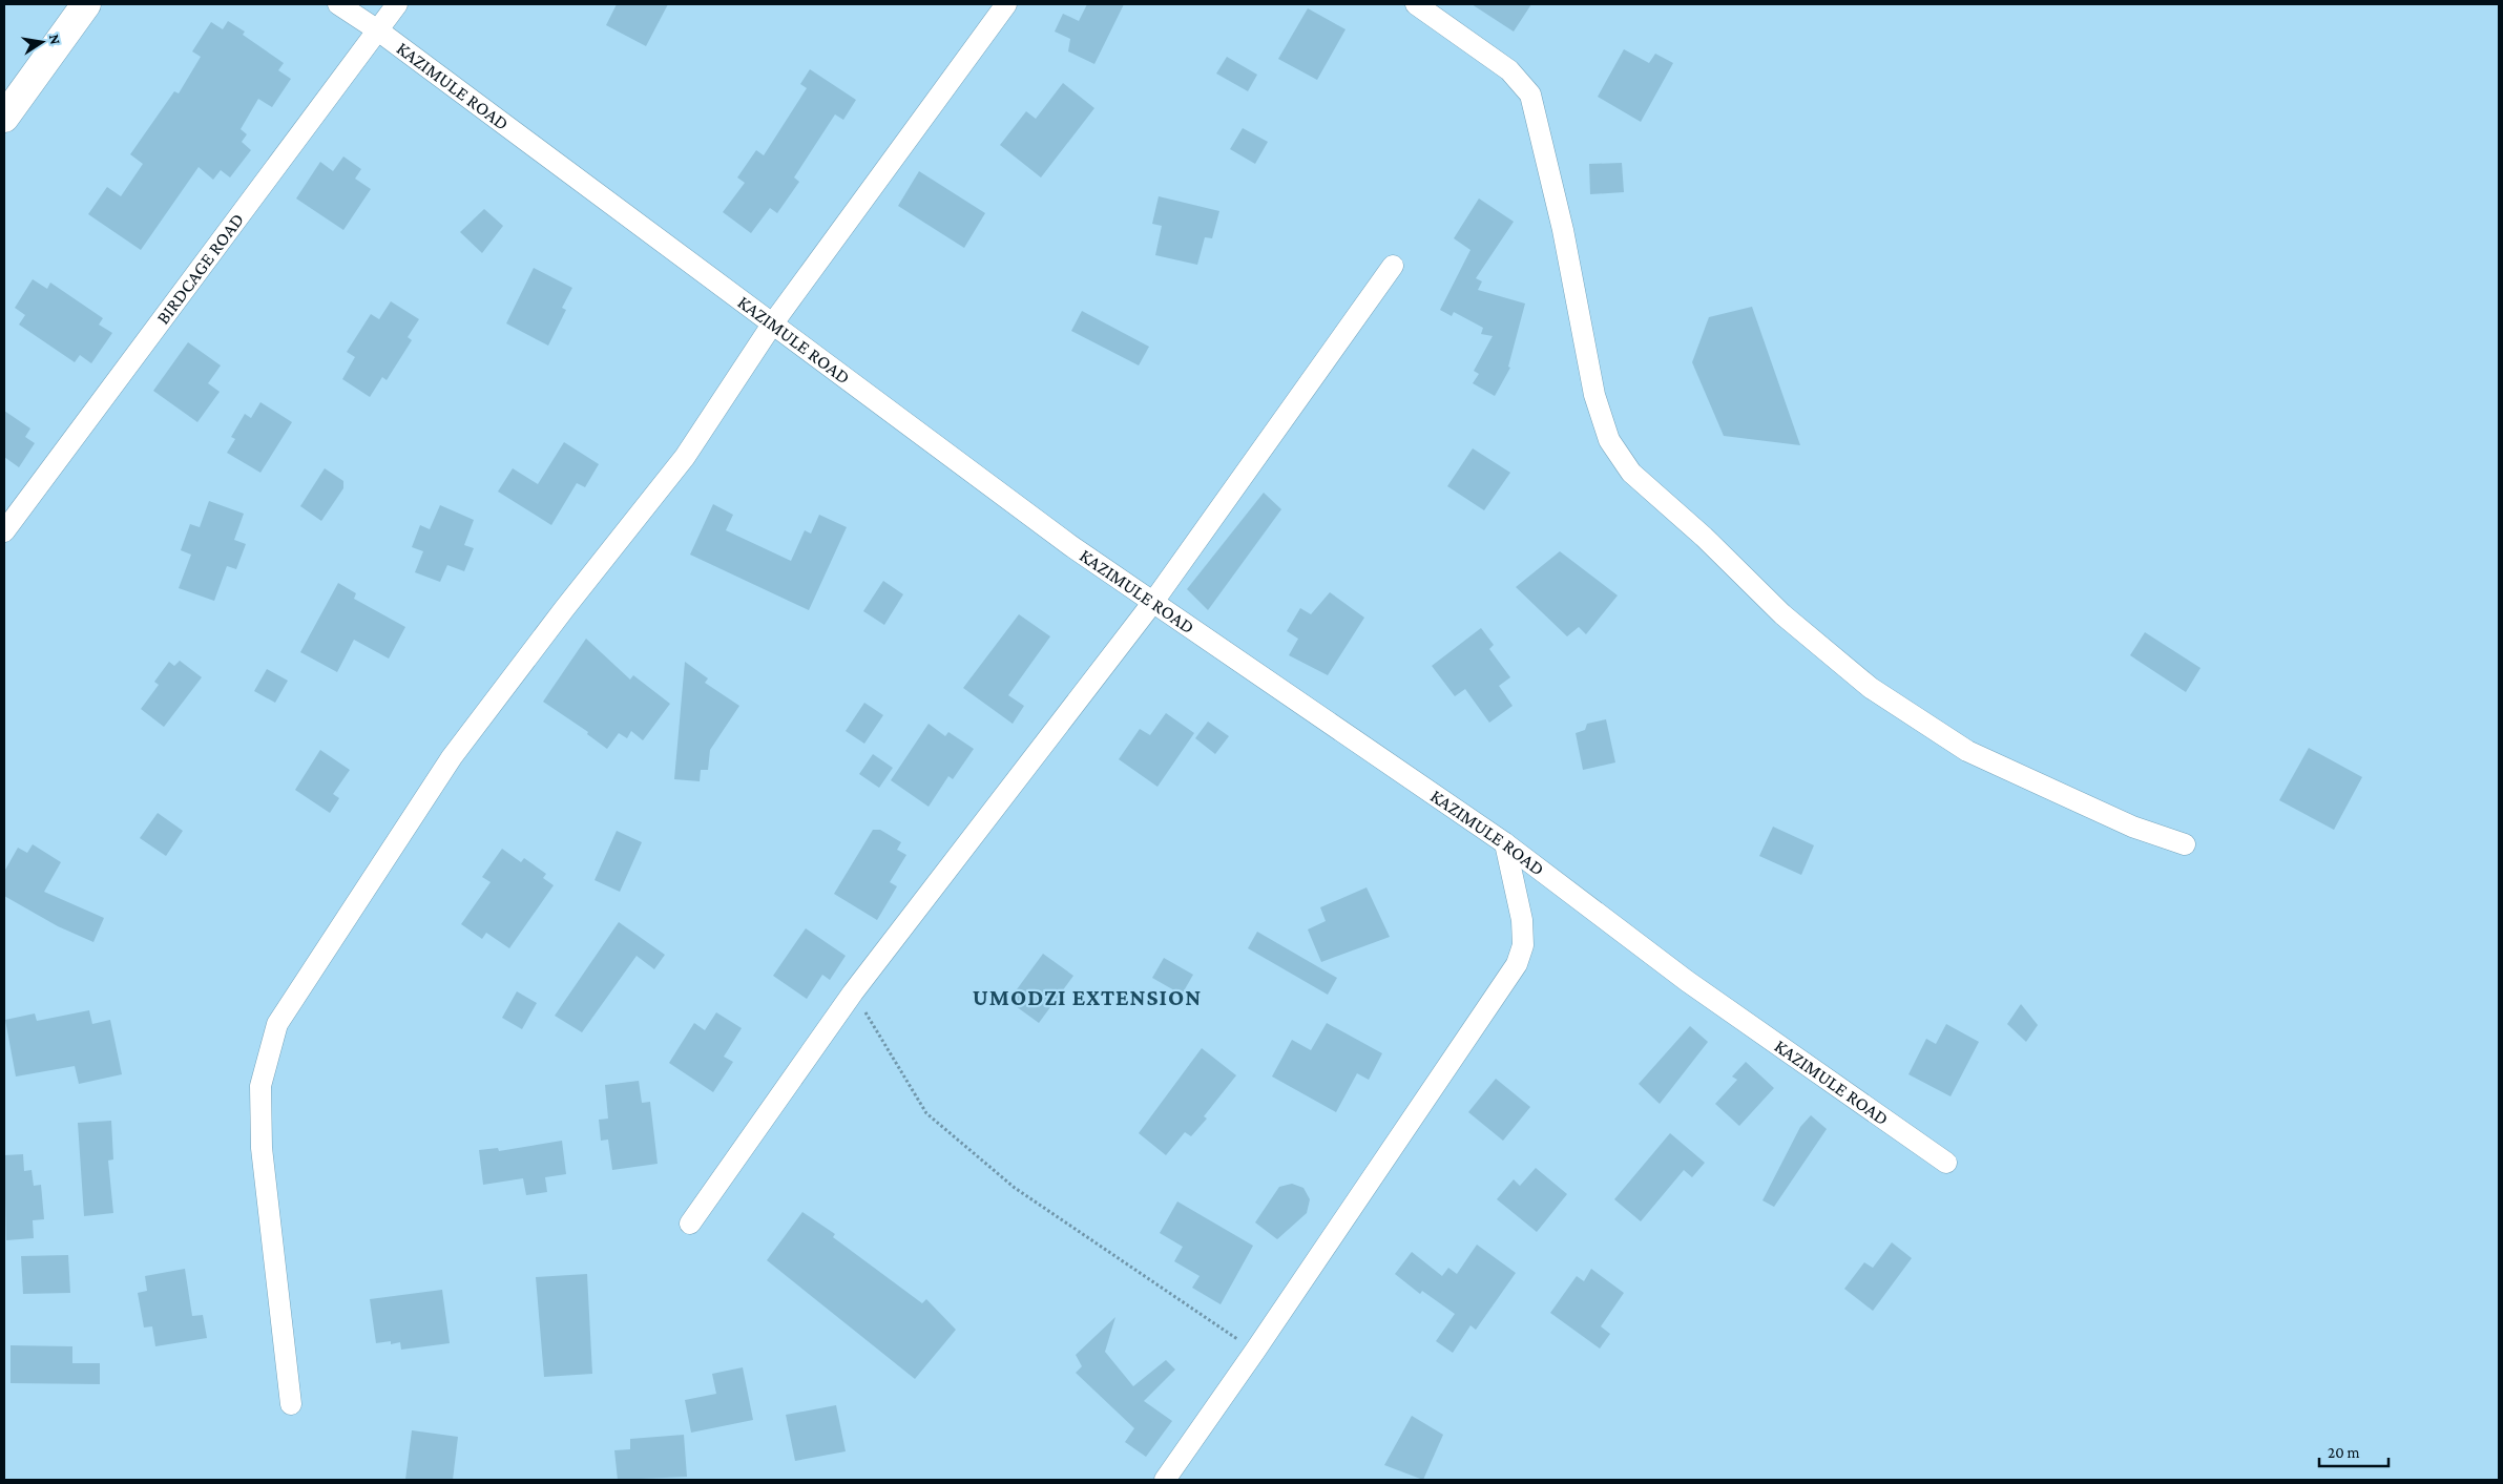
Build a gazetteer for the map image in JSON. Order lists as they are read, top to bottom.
{
  "streets": {
    "street": ["KAZIMULE ROAD", "BIRDCAGE ROAD"]
  },
  "crossings": [
    ["KAZIMULE ROAD", "BIRDCAGE ROAD"]
  ],
  "districts": ["UMODZI EXTENSION"],
  "scale_bar": "20 m",
  "north": "right"
}
